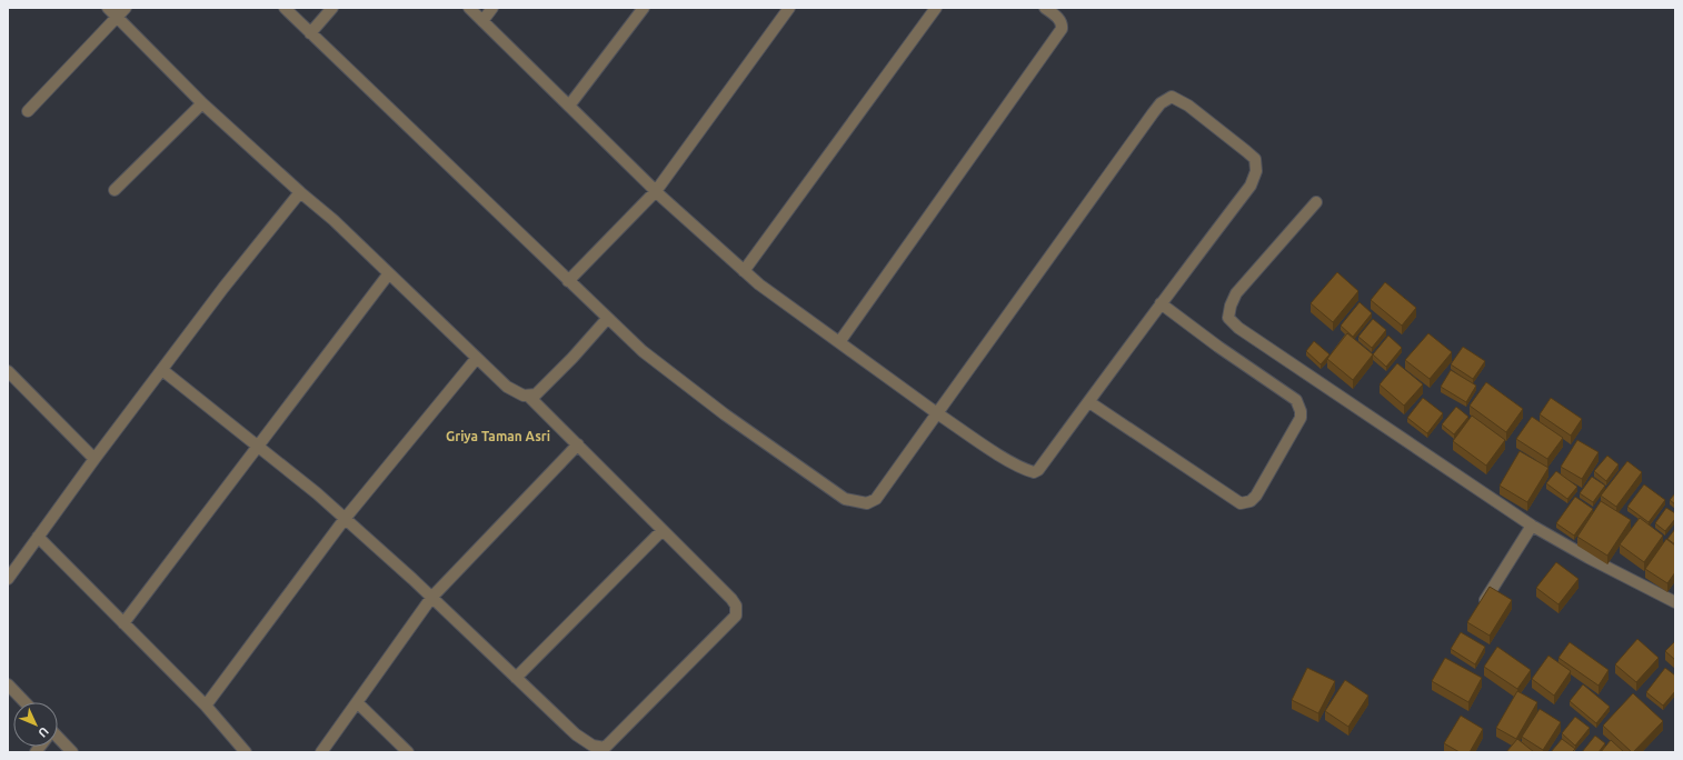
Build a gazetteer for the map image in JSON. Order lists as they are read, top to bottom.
{
  "districts": ["Griya Taman Asri"],
  "north": "bottom right"
}
